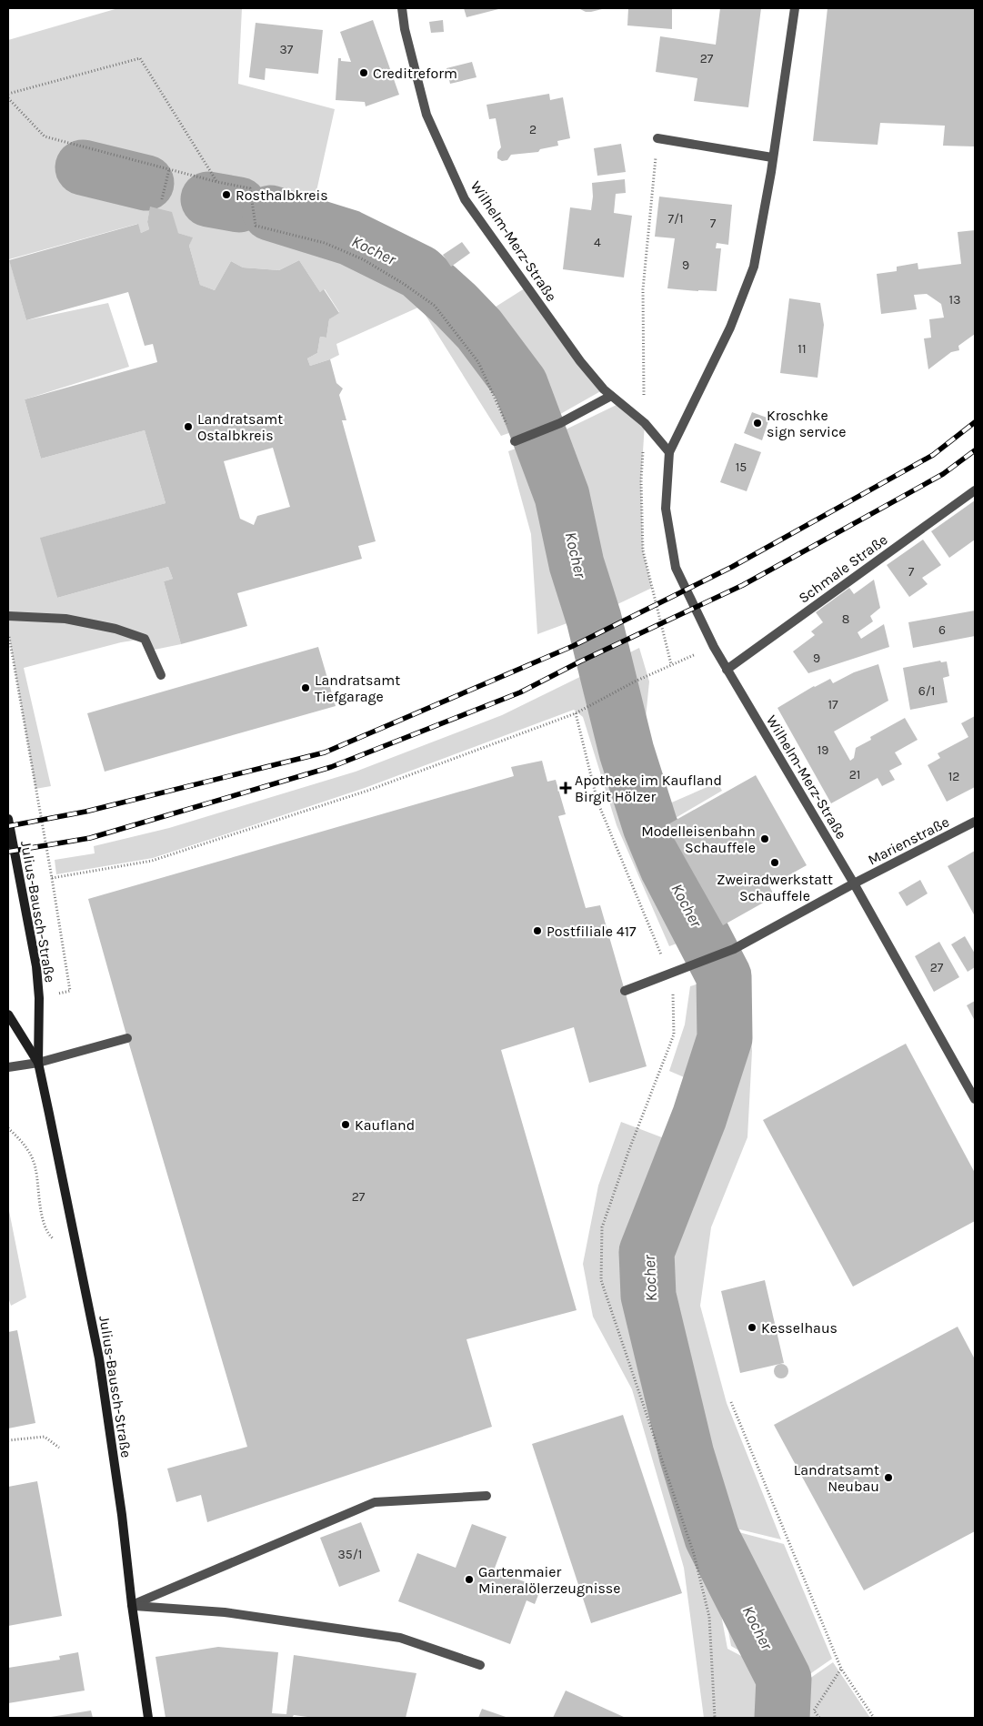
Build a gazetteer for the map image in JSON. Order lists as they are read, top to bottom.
{
  "streets": {
    "main road": ["Julius-Bausch-Straße"],
    "street": ["Wilhelm-Merz-Straße", "Schmale Straße", "Marienstraße"]
  },
  "crossings": [
    ["Wilhelm-Merz-Straße", "Schmale Straße"],
    ["Wilhelm-Merz-Straße", "Marienstraße"]
  ],
  "water": ["Kocher"],
  "places": {
    "other": [
      "Creditreform",
      "Rosthalbkreis",
      "Kroschke sign service",
      "Landratsamt Ostalbkreis",
      "Landratsamt Tiefgarage",
      "Modelleisenbahn Schauffele",
      "Zweiradwerkstatt Schauffele",
      "Postfiliale 417",
      "Kaufland",
      "Kesselhaus",
      "Landratsamt Neubau",
      "Gartenmaier Mineralölerzeugnisse"
    ],
    "health": ["Apotheke im Kaufland Birgit Hölzer"]
  },
  "house_numbers": [
    "37",
    "27",
    "2",
    "7/1",
    "7",
    "4",
    "9",
    "13",
    "11",
    "15",
    "7",
    "8",
    "6",
    "9",
    "6/1",
    "17",
    "19",
    "21",
    "12",
    "27",
    "27",
    "35/1"
  ]
}
